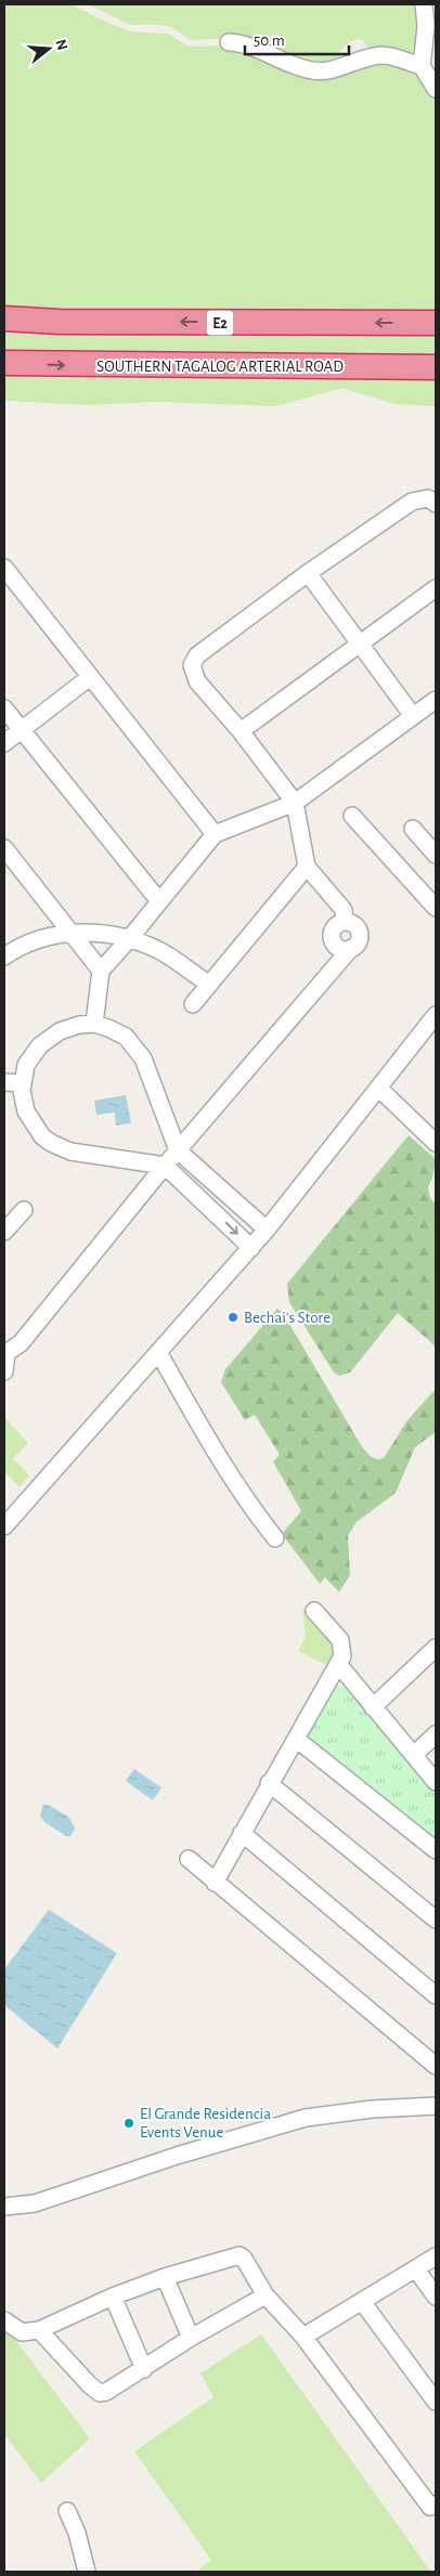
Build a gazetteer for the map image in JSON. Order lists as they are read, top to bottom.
{
  "streets": {
    "highway": ["E2", "SOUTHERN TAGALOG ARTERIAL ROAD"]
  },
  "places": ["Bechai's Store", "El Grande Residencia Events Venue"],
  "scale_bar": "50 m",
  "north": "right"
}
